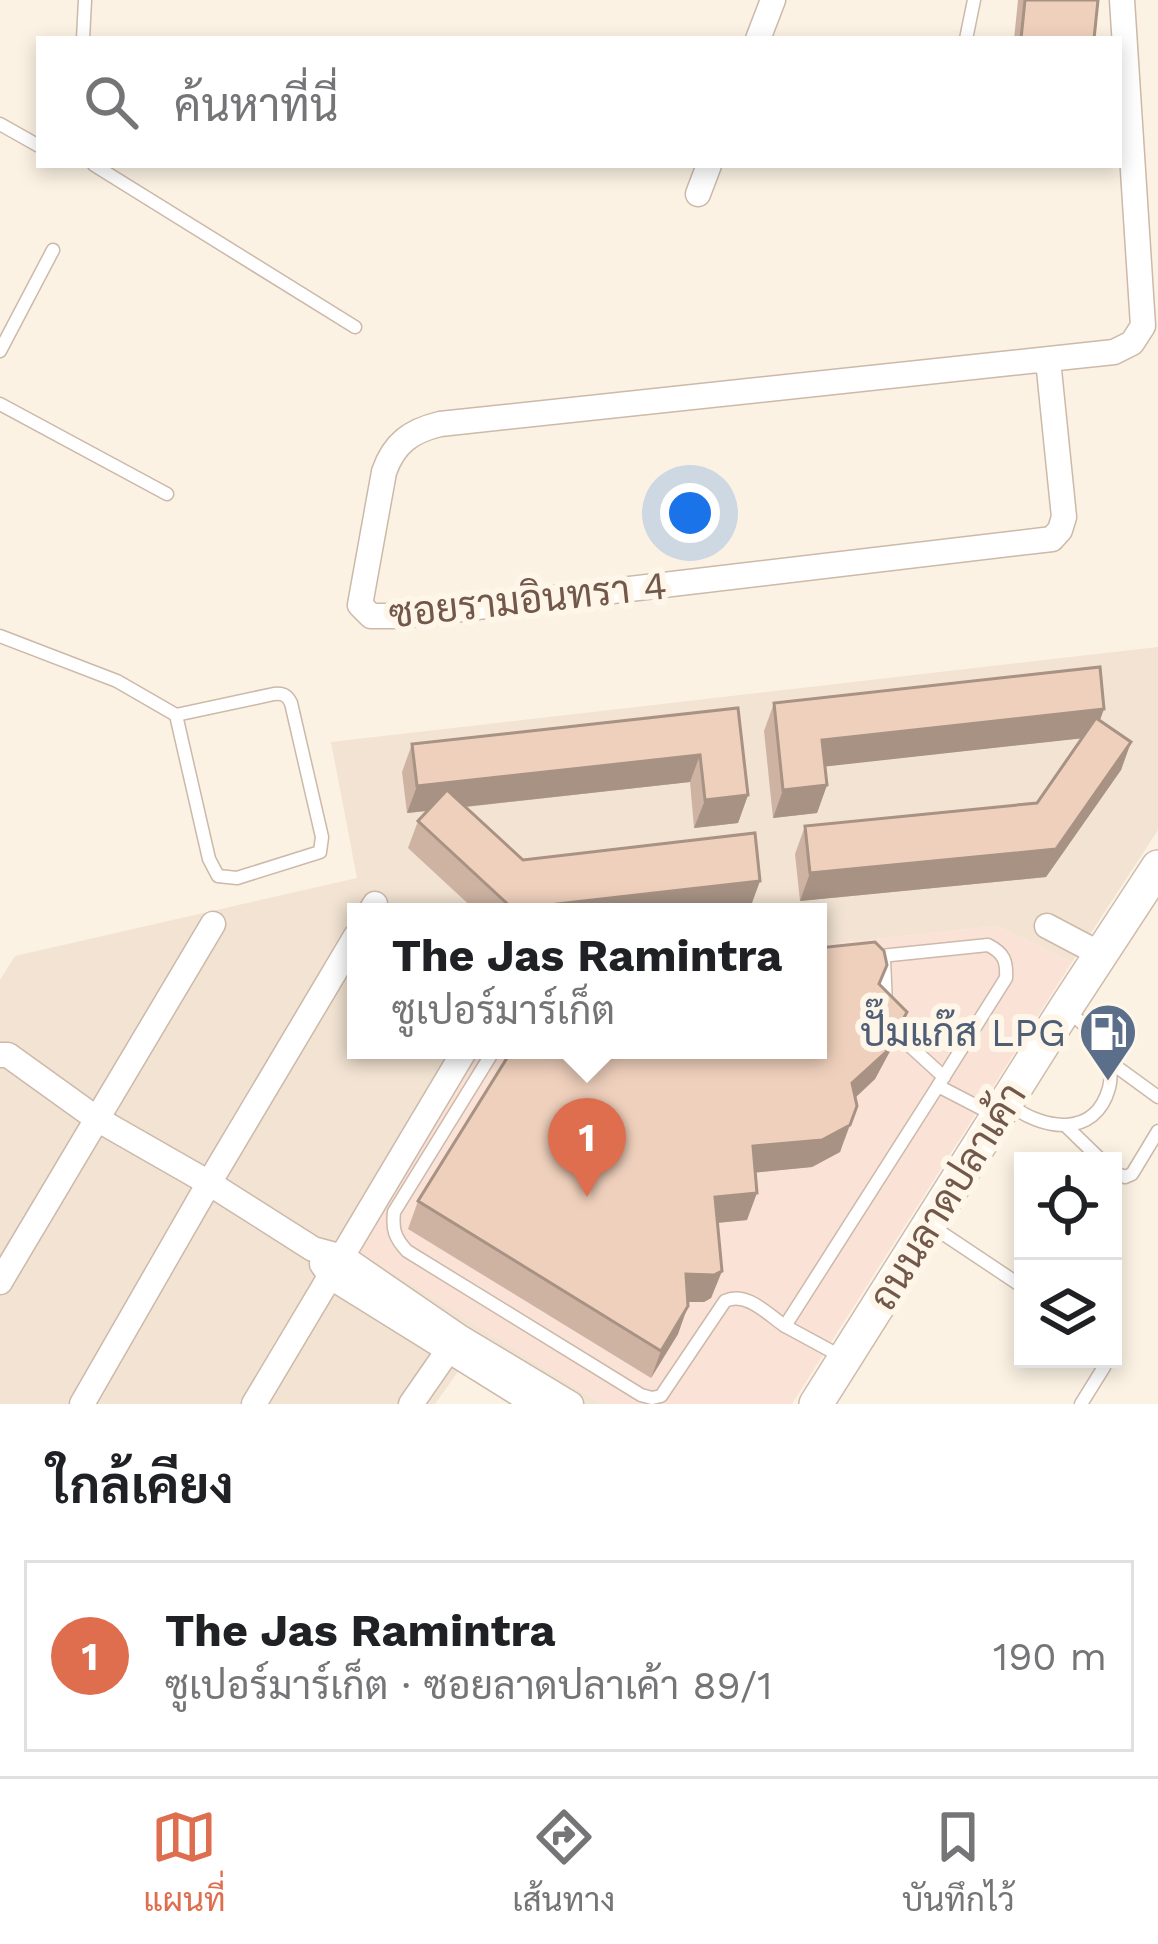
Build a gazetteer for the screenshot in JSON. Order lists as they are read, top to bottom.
{
  "streets": {
    "main road": ["ถนนลาดปลาเค้า"],
    "street": ["ซอยรามอินทรา 4"]
  },
  "places": {
    "fuel station": ["ปั๊มแก๊ส LPG"]
  },
  "page": {
    "search": "ค้นหาที่นี่",
    "popup": ["The Jas Ramintra", "ซูเปอร์มาร์เก็ต"],
    "pins": "1",
    "heading": "ใกล้เคียง",
    "list": [
      {
        "mark": "1",
        "name": "The Jas Ramintra",
        "note": "ซูเปอร์มาร์เก็ต · ซอยลาดปลาเค้า 89/1",
        "value": "190 m"
      }
    ],
    "nav": ["แผนที่", "เส้นทาง", "บันทึกไว้"]
  }
}
